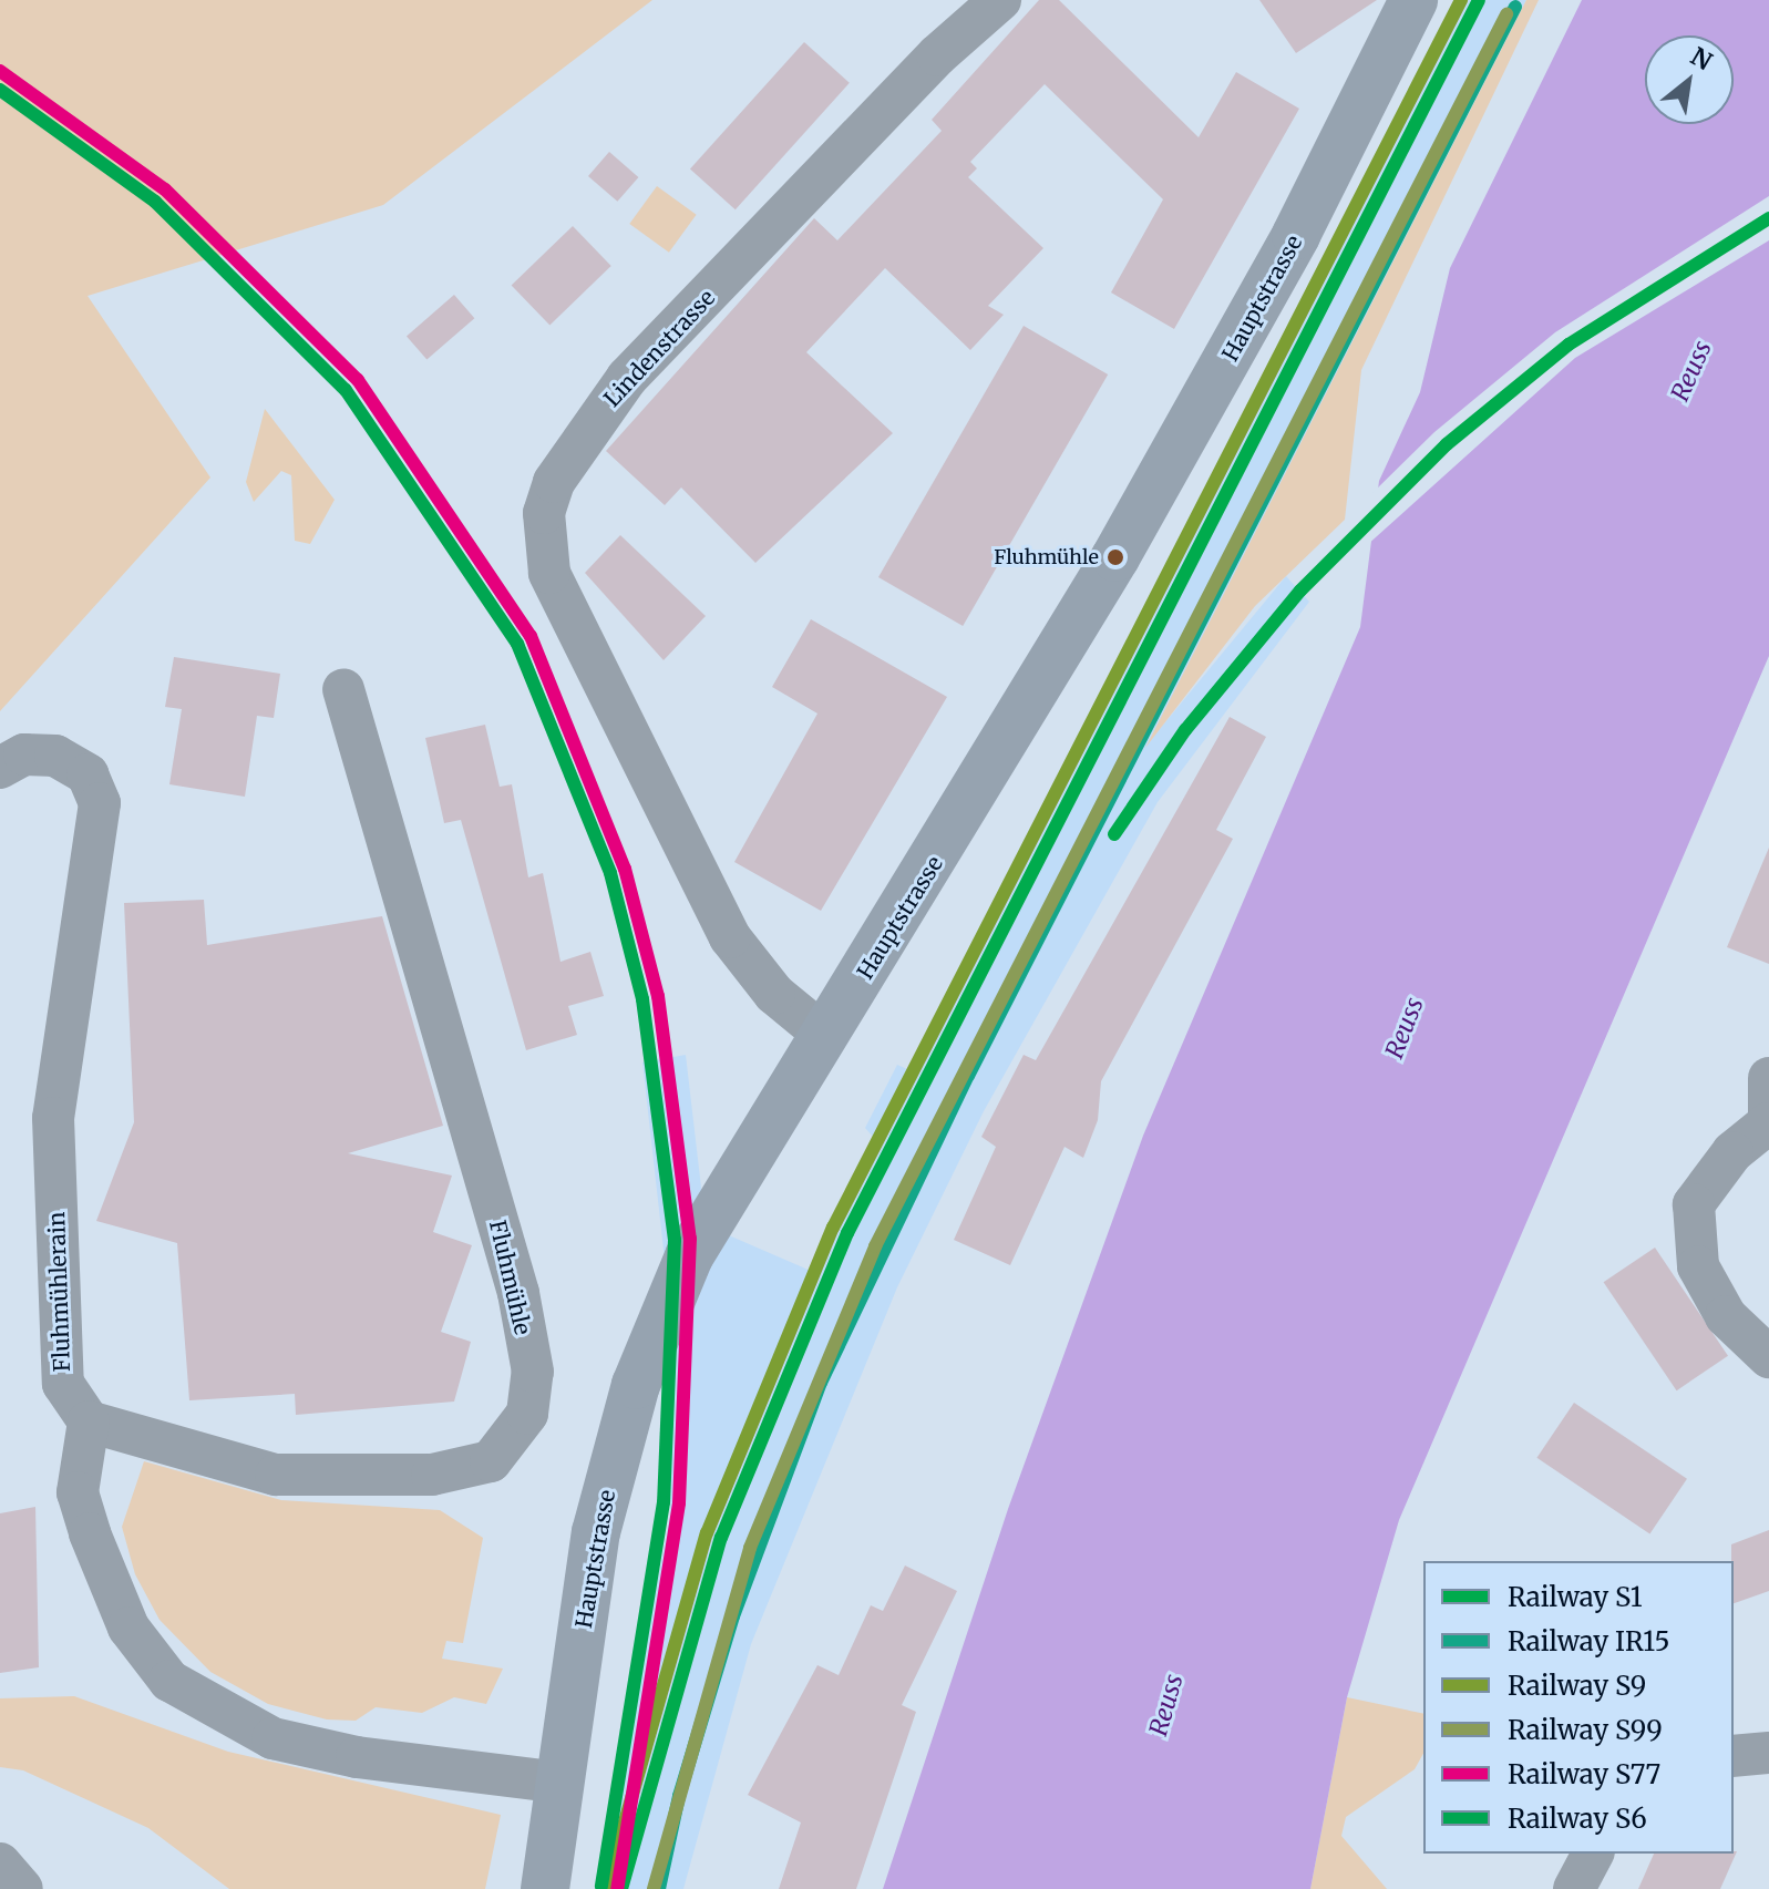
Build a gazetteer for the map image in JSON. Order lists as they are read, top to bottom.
{
  "streets": {
    "main road": ["Hauptstrasse"],
    "street": ["Lindenstrasse", "Fluhmühle", "Fluhmühlerain"]
  },
  "crossings": [
    ["Hauptstrasse", "Lindenstrasse"],
    ["Fluhmühle", "Fluhmühlerain"]
  ],
  "water": ["Reuss"],
  "places": ["Fluhmühle"],
  "lines": [
    "rail line S1",
    "rail line S9",
    "rail line IR15",
    "rail line S99",
    "rail line S77",
    "rail line S6"
  ],
  "legend": [
    "Railway S1",
    "Railway IR15",
    "Railway S9",
    "Railway S99",
    "Railway S77",
    "Railway S6"
  ],
  "north": "top right"
}
